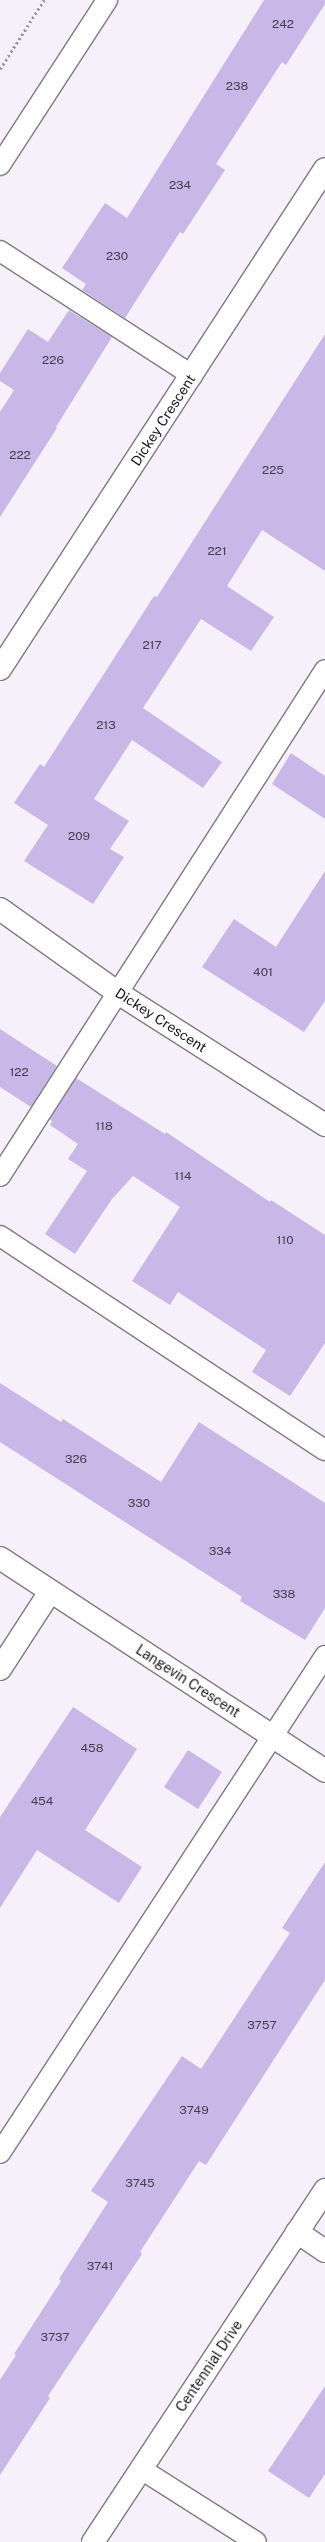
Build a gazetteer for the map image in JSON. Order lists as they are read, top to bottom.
{
  "streets": {
    "street": ["Dickey Crescent", "Langevin Crescent", "Centennial Drive"]
  },
  "house_numbers": [
    "242",
    "238",
    "234",
    "230",
    "226",
    "222",
    "225",
    "221",
    "217",
    "213",
    "209",
    "401",
    "122",
    "118",
    "114",
    "110",
    "326",
    "330",
    "334",
    "338",
    "458",
    "454",
    "3757",
    "3749",
    "3745",
    "3741",
    "3737"
  ]
}
